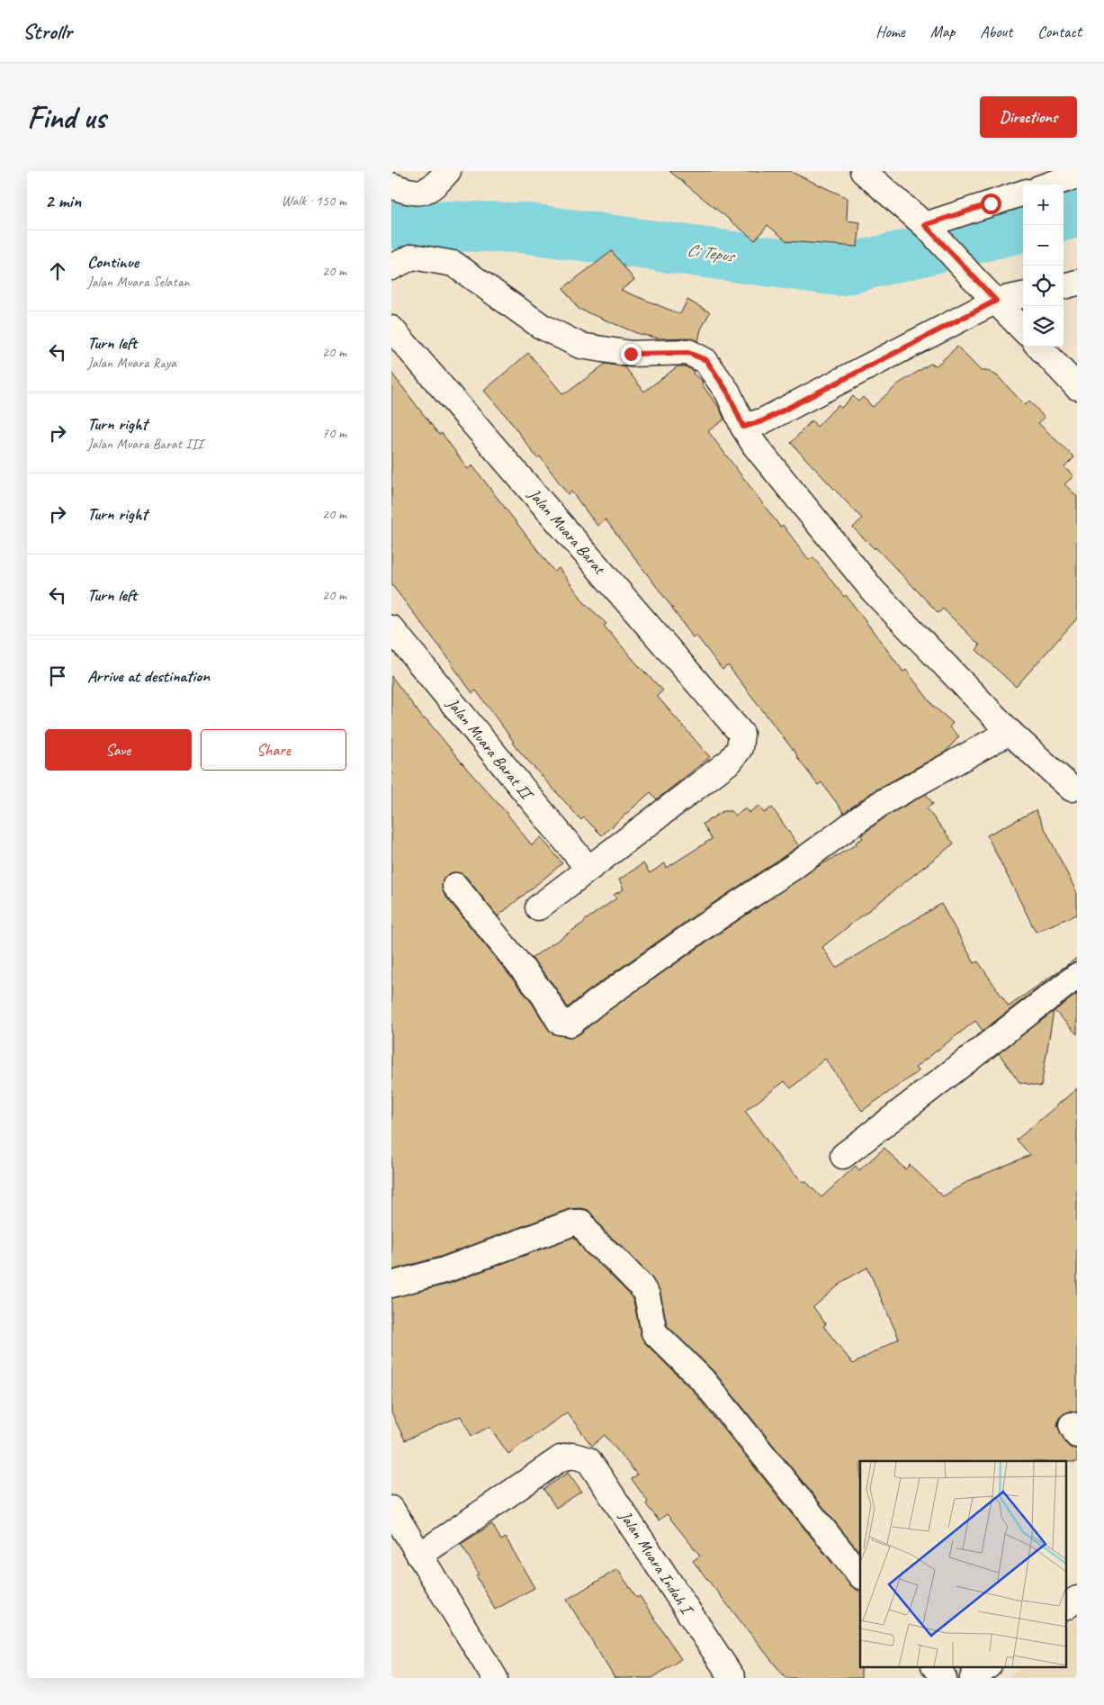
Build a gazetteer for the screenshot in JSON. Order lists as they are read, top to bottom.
{
  "streets": {
    "street": ["Jalan Muara Barat", "Jalan Muara Barat II", "Jalan Muara Indah I"]
  },
  "crossings": [
    ["Jalan Muara Barat", "Jalan Muara Barat II"]
  ],
  "water": ["Ci Tepus"],
  "page": {
    "header": "Strollr",
    "nav": [
      "Home",
      "Map",
      "About",
      "Contact"
    ],
    "buttons": [
      "Directions",
      ["Save", "Share"]
    ],
    "title": "Find us",
    "heading": ["2 min", "Walk · 150 m"],
    "map_buttons": ["+", "−"],
    "list": [
      ["Continue", "Jalan Muara Selatan", "20 m"],
      ["Turn left", "Jalan Muara Raya", "20 m"],
      ["Turn right", "Jalan Muara Barat III", "70 m"],
      ["Turn right", "20 m"],
      ["Turn left", "20 m"],
      "Arrive at destination"
    ]
  }
}
